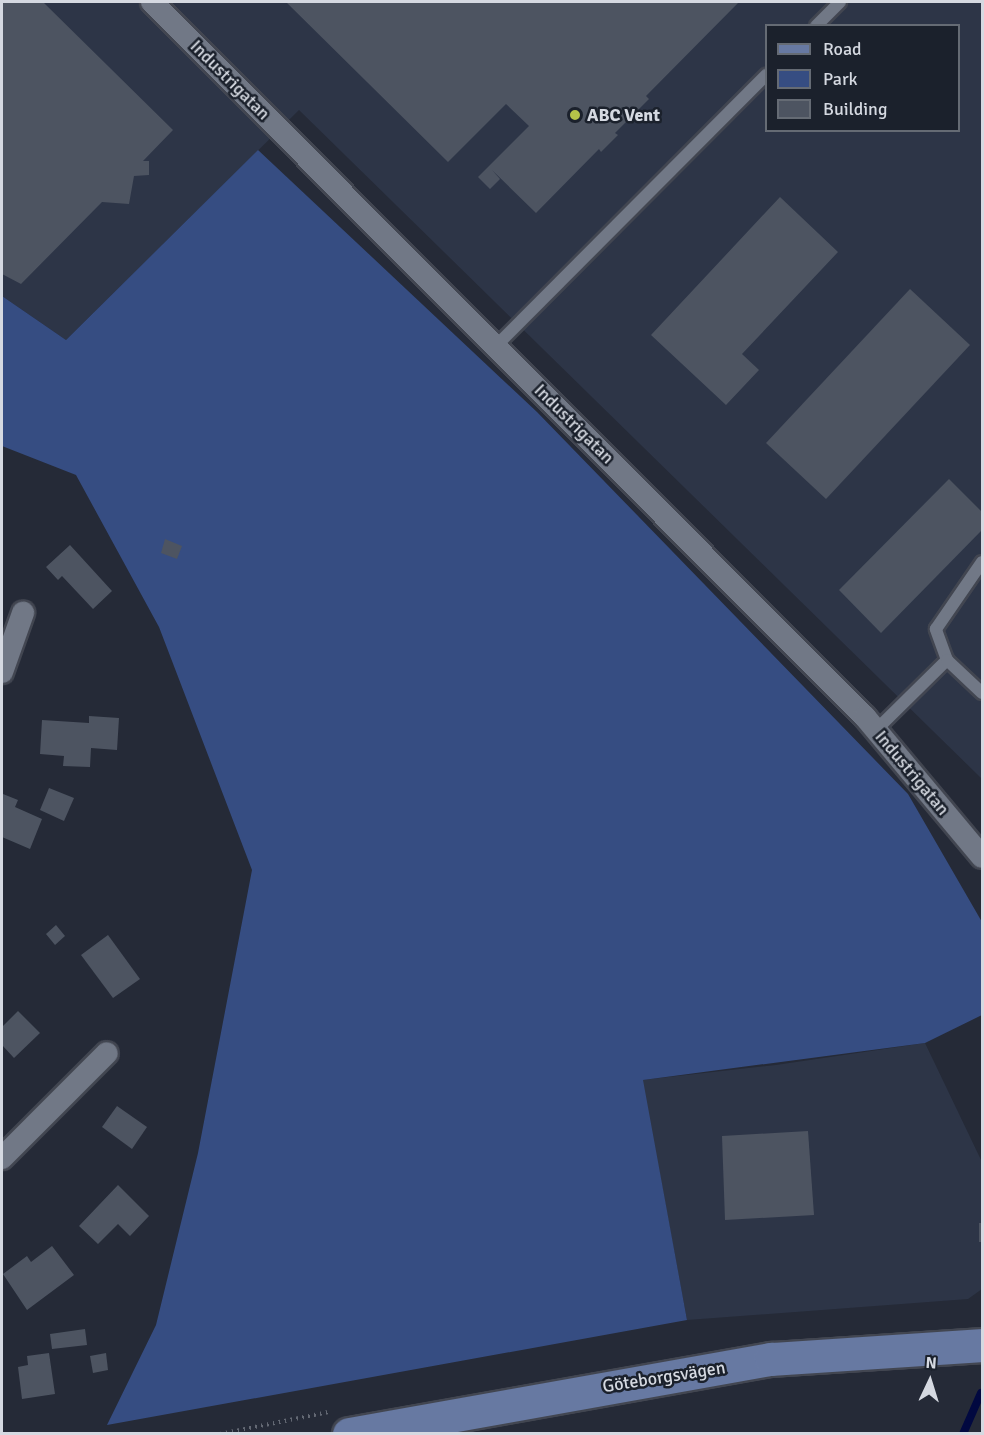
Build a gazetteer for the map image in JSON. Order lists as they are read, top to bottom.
{
  "streets": {
    "street": ["Industrigatan", "Göteborgsvägen"]
  },
  "places": ["ABC Vent"],
  "legend": ["Road", "Park", "Building"],
  "north": "top"
}
